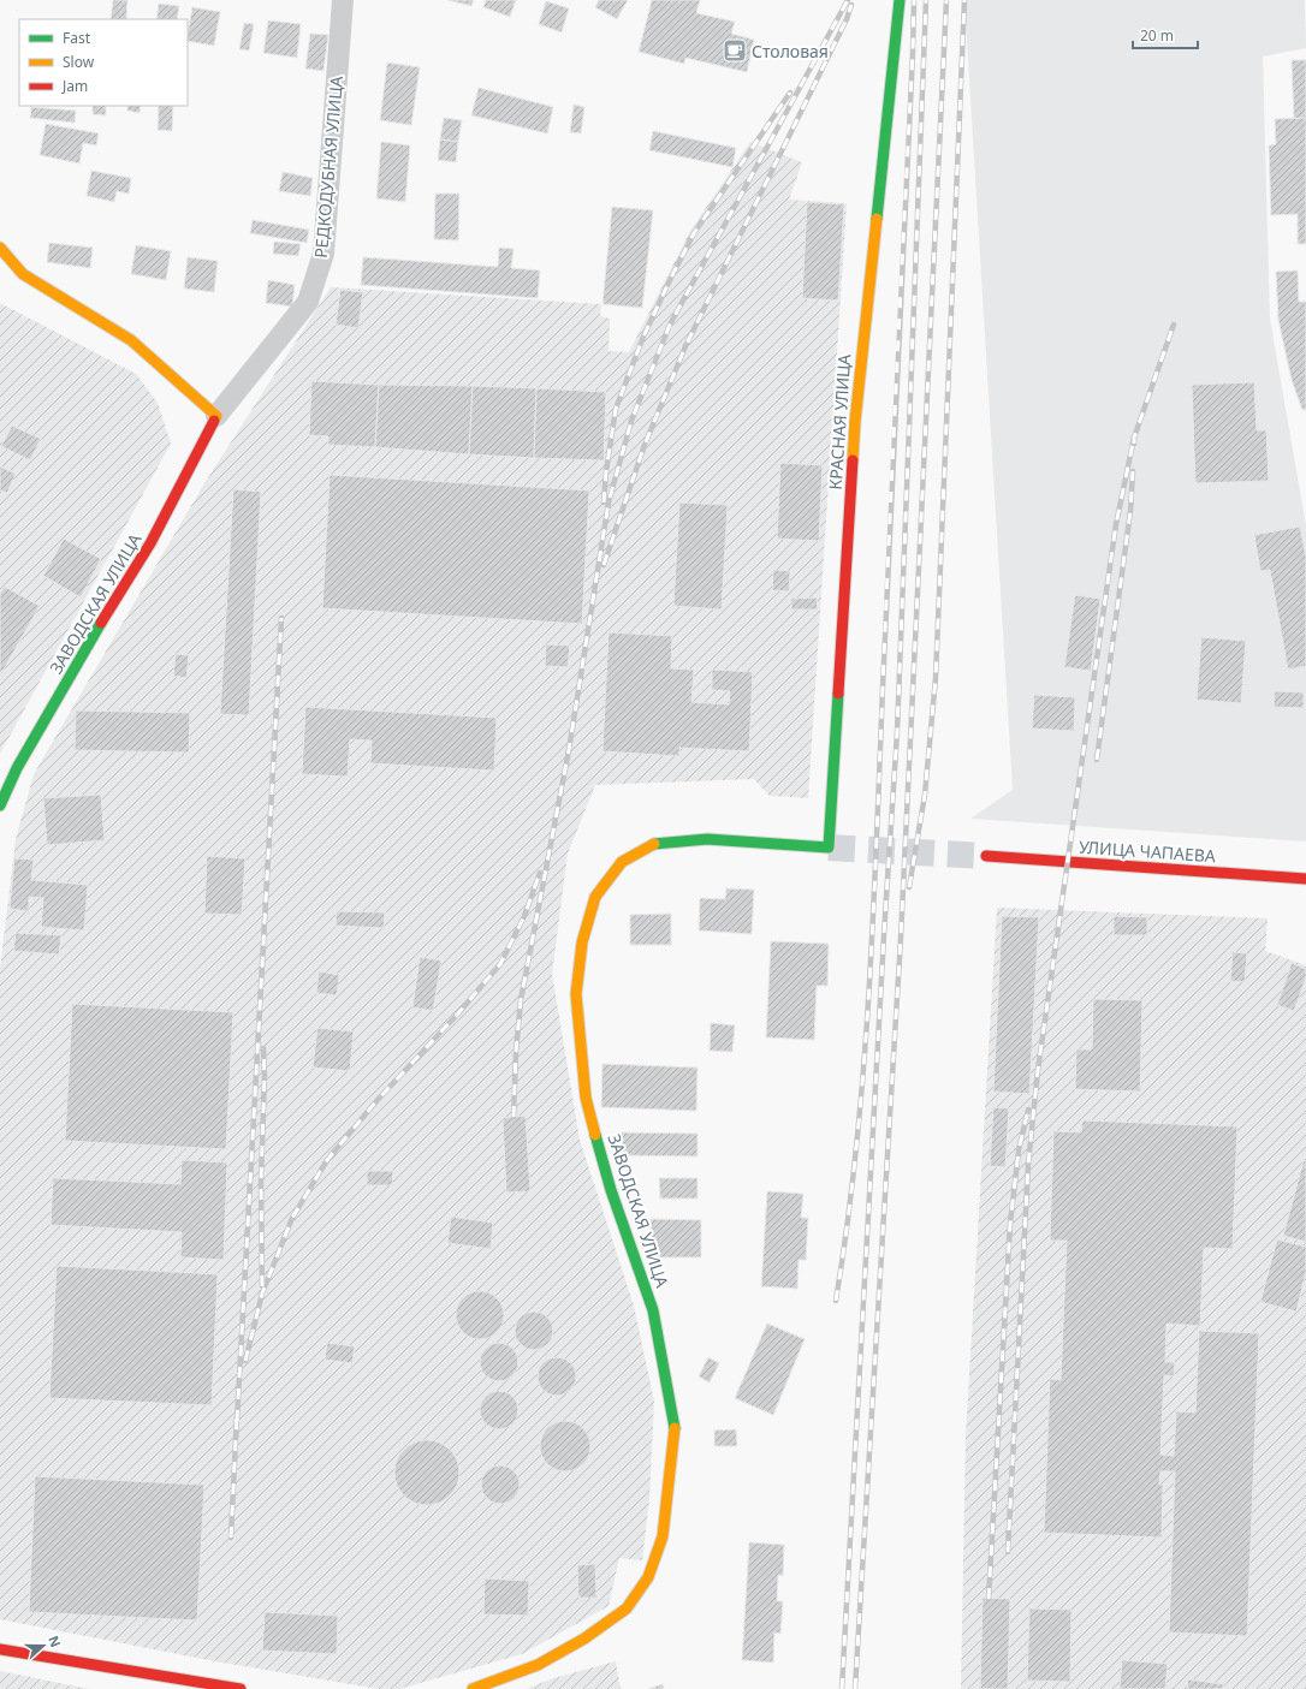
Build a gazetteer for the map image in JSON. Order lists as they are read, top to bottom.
{
  "streets": {
    "main road": ["КРАСНАЯ УЛИЦА", "ЗАВОДСКАЯ УЛИЦА", "УЛИЦА ЧАПАЕВА"],
    "street": ["РЕДКОДУБНАЯ УЛИЦА"]
  },
  "crossings": [
    ["РЕДКОДУБНАЯ УЛИЦА", "ЗАВОДСКАЯ УЛИЦА"],
    ["КРАСНАЯ УЛИЦА", "ЗАВОДСКАЯ УЛИЦА"]
  ],
  "places": {
    "cafe": ["Столовая"]
  },
  "legend": ["Fast", "Slow", "Jam"],
  "scale_bar": "20 m",
  "north": "right"
}
